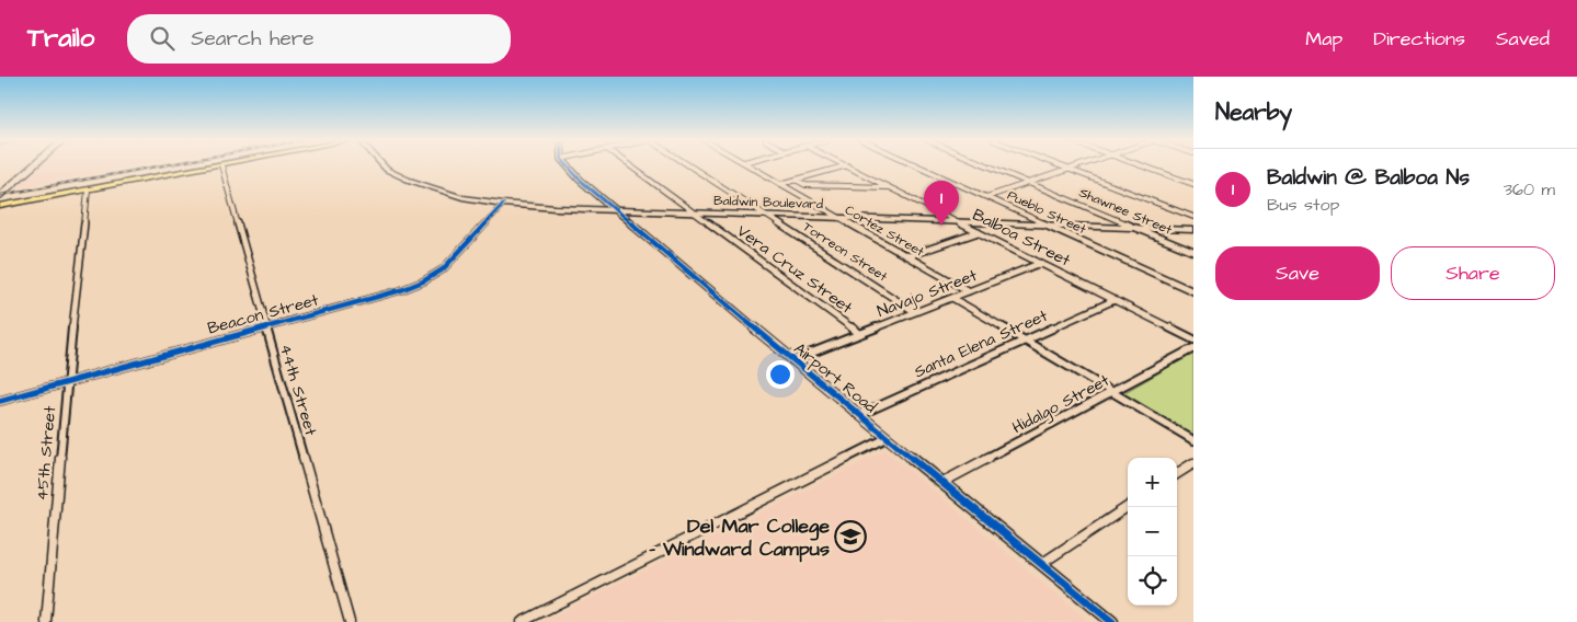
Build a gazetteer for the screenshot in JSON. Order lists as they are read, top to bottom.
{
  "streets": {
    "main road": ["Baldwin Boulevard"],
    "street": [
      "Shawnee Street",
      "Pueblo Street",
      "Cortez Street",
      "Balboa Street",
      "Torreon Street",
      "Vera Cruz Street",
      "Navajo Street",
      "Beacon Street",
      "Santa Elena Street",
      "Airport Road",
      "44th Street",
      "Hidalgo Street",
      "45th Street"
    ]
  },
  "crossings": [
    ["Baldwin Boulevard", "Shawnee Street"],
    ["Baldwin Boulevard", "Pueblo Street"],
    ["Baldwin Boulevard", "Cortez Street"],
    ["Baldwin Boulevard", "Balboa Street"],
    ["Baldwin Boulevard", "Torreon Street"],
    ["Baldwin Boulevard", "Vera Cruz Street"],
    ["Baldwin Boulevard", "Beacon Street"],
    ["Baldwin Boulevard", "Airport Road"],
    ["Cortez Street", "Navajo Street"],
    ["Balboa Street", "Navajo Street"],
    ["Balboa Street", "Santa Elena Street"],
    ["Torreon Street", "Navajo Street"],
    ["Vera Cruz Street", "Navajo Street"],
    ["Navajo Street", "Airport Road"],
    ["Beacon Street", "44th Street"],
    ["Beacon Street", "45th Street"],
    ["Santa Elena Street", "Airport Road"],
    ["Airport Road", "Hidalgo Street"]
  ],
  "places": {
    "school or university": ["Del Mar College - Windward Campus"]
  },
  "page": {
    "header": "Trailo",
    "search": "Search here",
    "nav": ["Map", "Directions", "Saved"],
    "heading": "Nearby",
    "list": [
      {
        "mark": "1",
        "name": "Baldwin @ Balboa Ns",
        "note": "Bus stop",
        "value": "360 m"
      }
    ],
    "pins": "1",
    "buttons": ["Save", "Share"],
    "map_buttons": ["+", "−"]
  }
}
